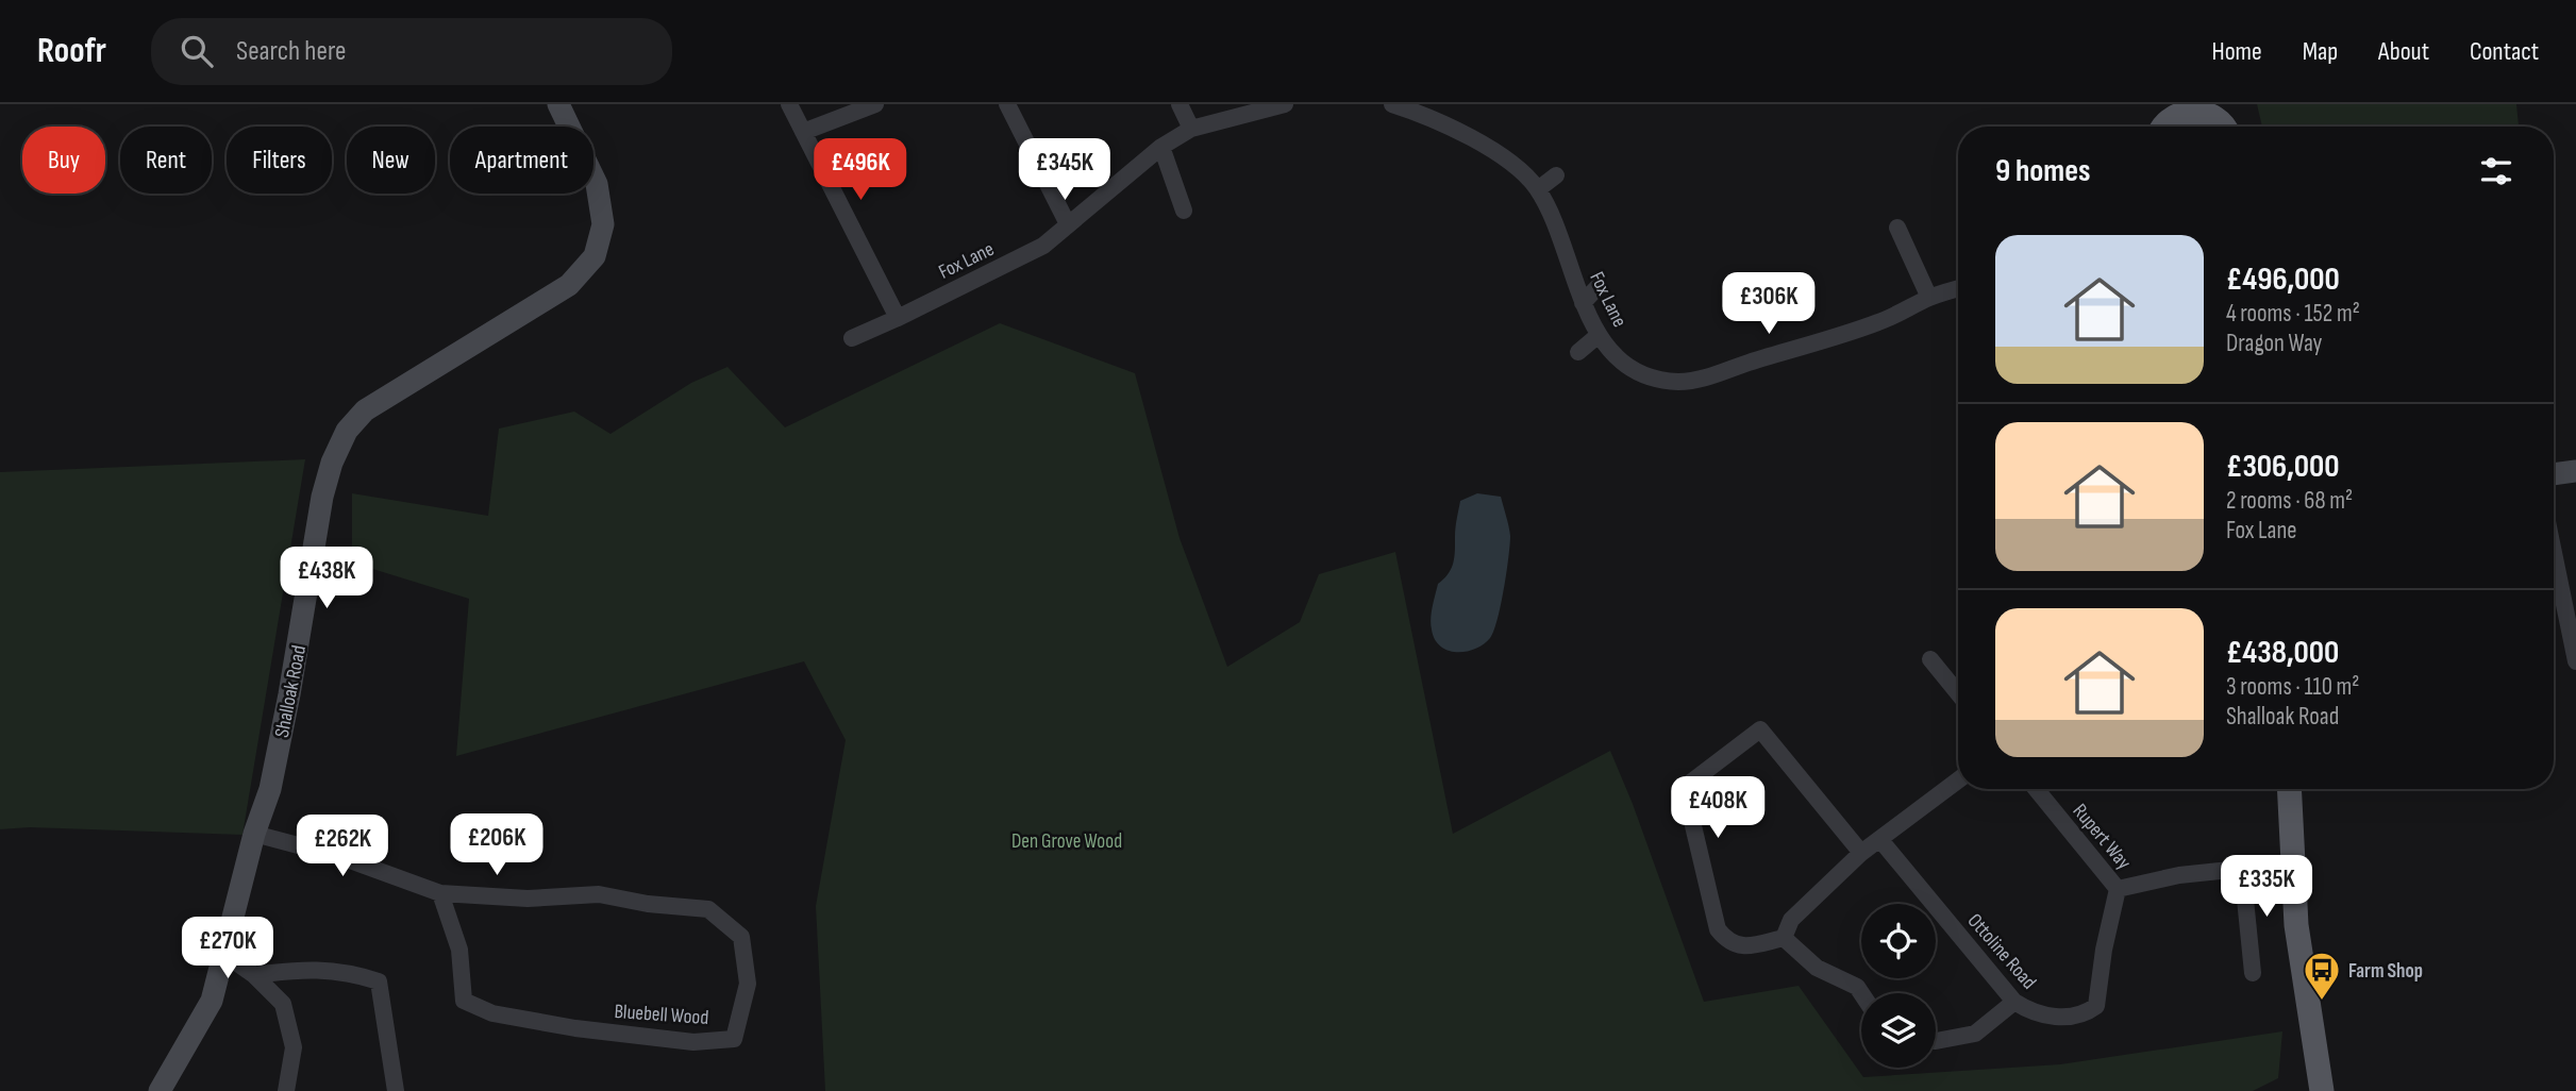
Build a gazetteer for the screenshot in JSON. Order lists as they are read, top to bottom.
{
  "streets": {
    "street": [
      "Fox Lane",
      "Shalloak Road",
      "Rupert Way",
      "Ottoline Road",
      "Bluebell Wood"
    ]
  },
  "crossings": [
    ["Shalloak Road", "Bluebell Wood"],
    ["Rupert Way", "Ottoline Road"]
  ],
  "parks": ["Den Grove Wood"],
  "places": {
    "bus stop": ["Farm Shop"]
  },
  "page": {
    "header": "Roofr",
    "search": "Search here",
    "nav": [
      "Home",
      "Map",
      "About",
      "Contact"
    ],
    "chip": [
      "Buy",
      "Rent",
      "Filters",
      "New",
      "Apartment"
    ],
    "heading": "9 homes",
    "price": [
      "£496K",
      "£345K",
      "£306K",
      "£438K",
      "£408K",
      "£206K",
      "£262K",
      "£335K",
      "£270K"
    ],
    "list": [
      {
        "name": "£496,000",
        "note": "4 rooms · 152 m² · Dragon Way"
      },
      {
        "name": "£306,000",
        "note": "2 rooms · 68 m² · Fox Lane"
      },
      {
        "name": "£438,000",
        "note": "3 rooms · 110 m² · Shalloak Road"
      }
    ]
  }
}
